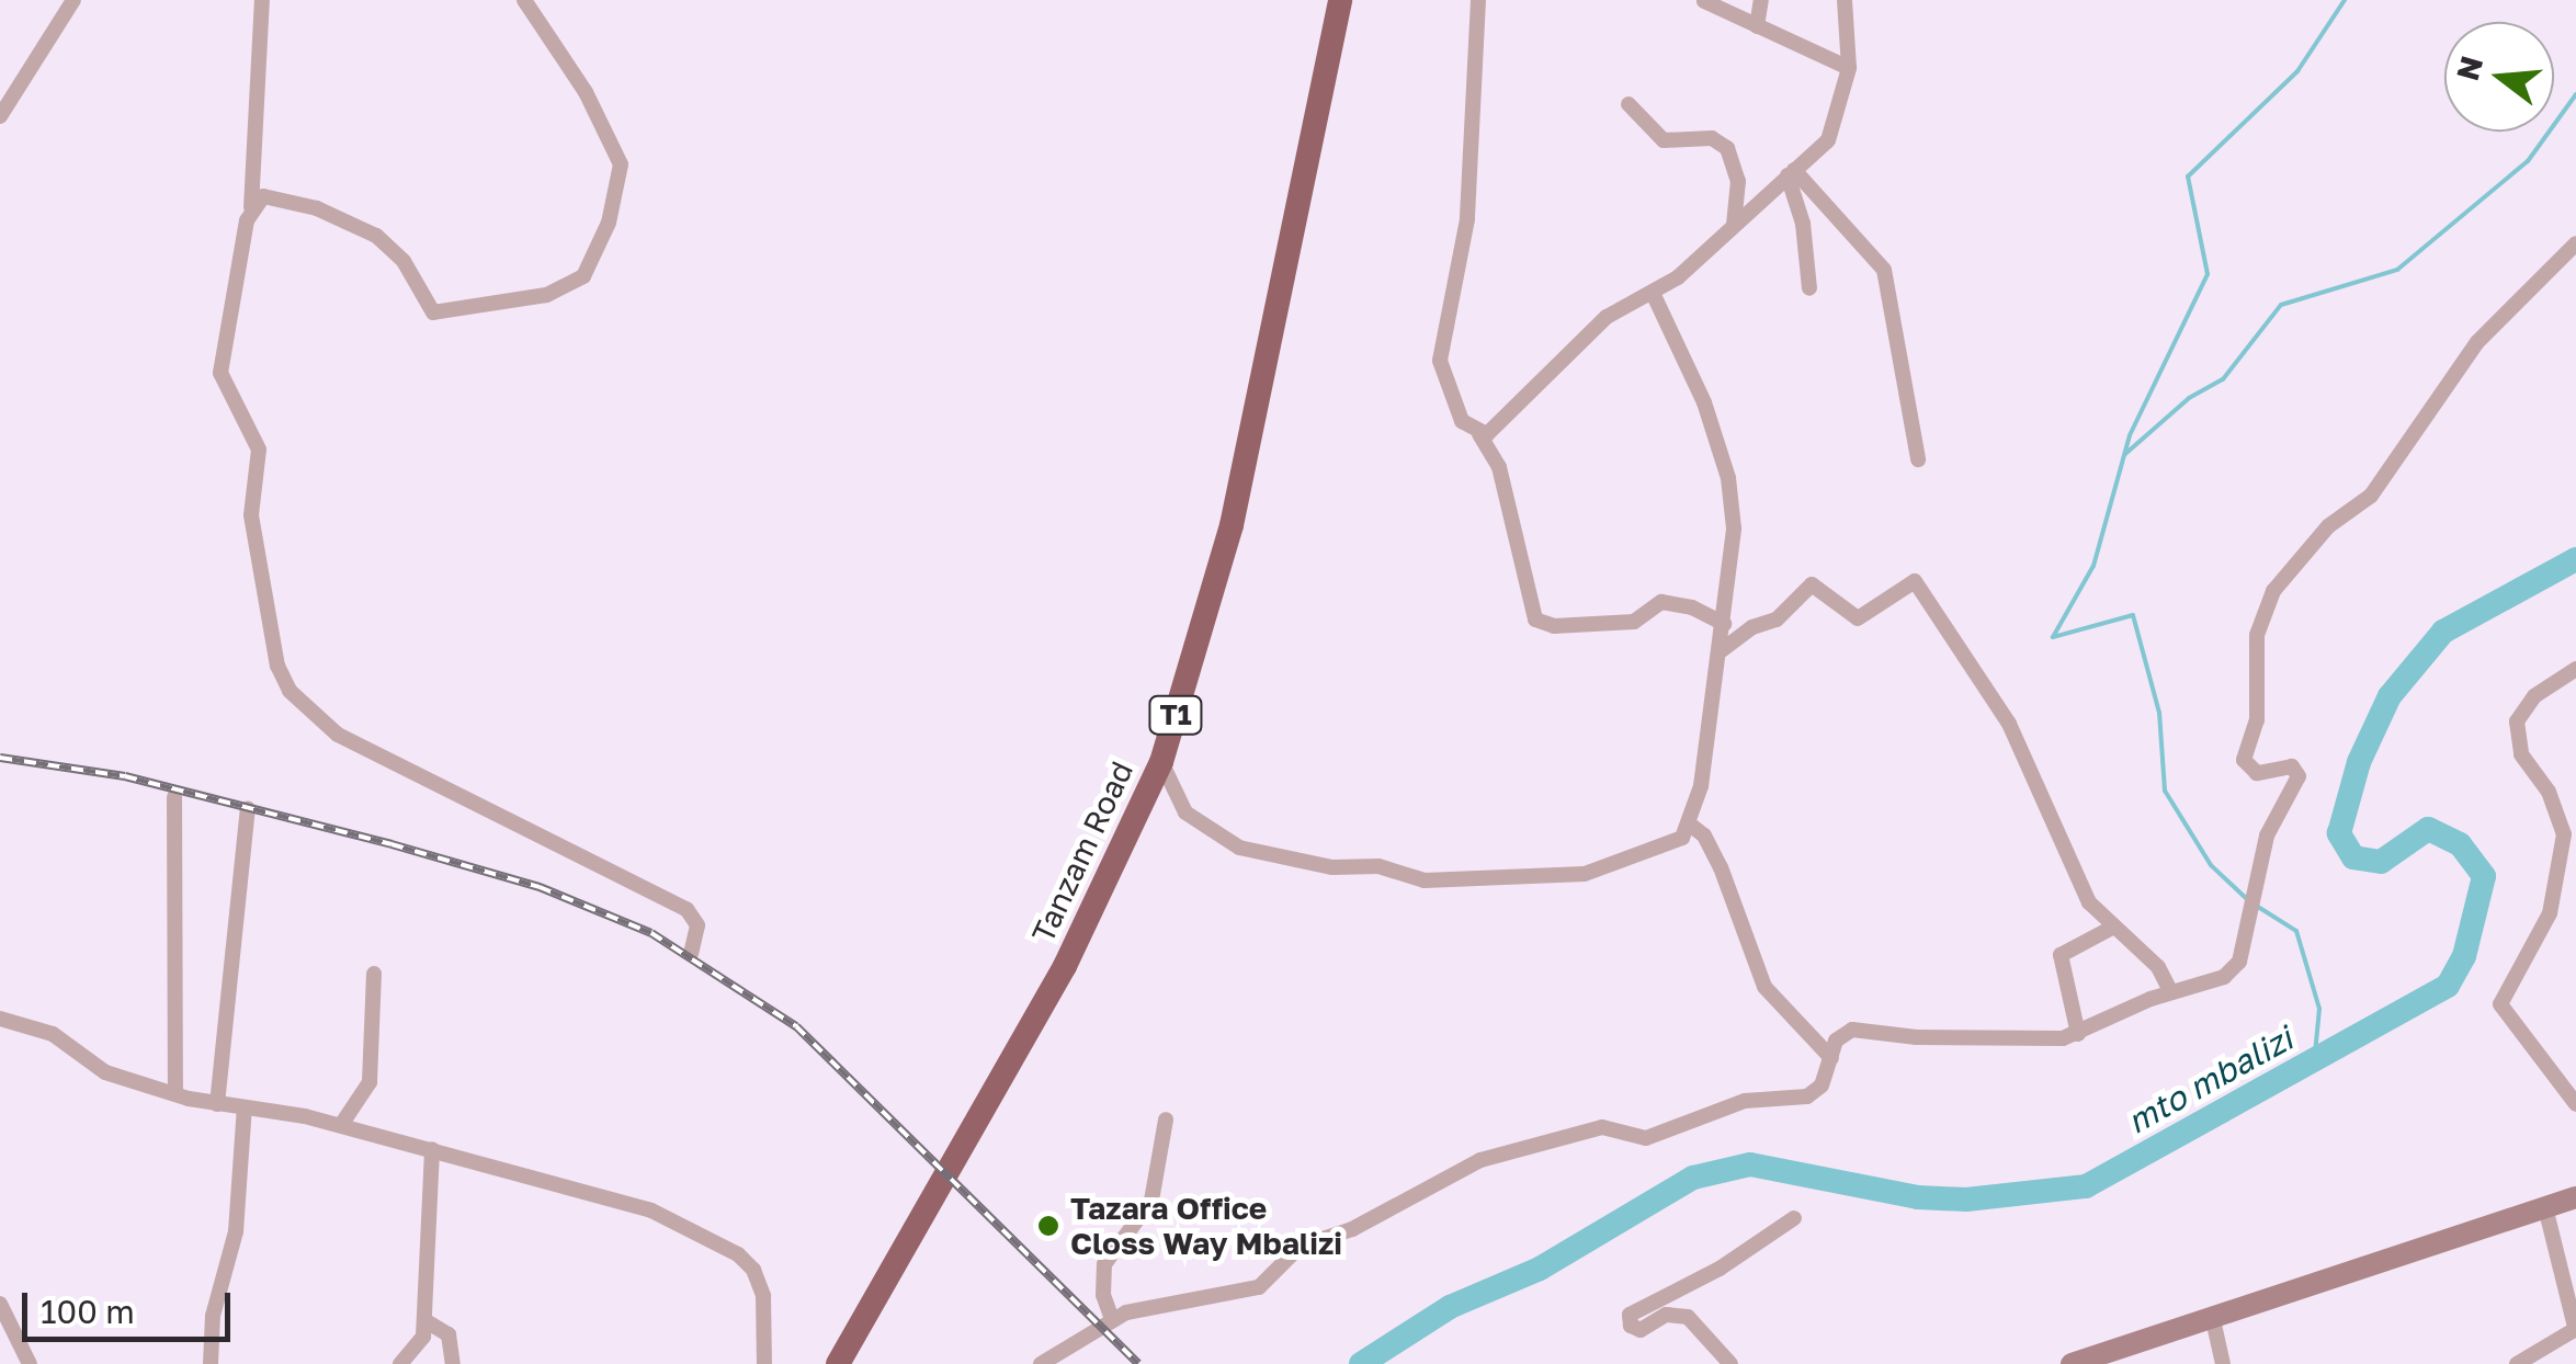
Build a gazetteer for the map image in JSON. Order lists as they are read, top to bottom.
{
  "streets": {
    "highway": ["T1", "Tanzam Road"]
  },
  "water": ["mto mbalizi"],
  "places": ["Tazara Office Closs Way Mbalizi"],
  "scale_bar": "100 m",
  "north": "left"
}
